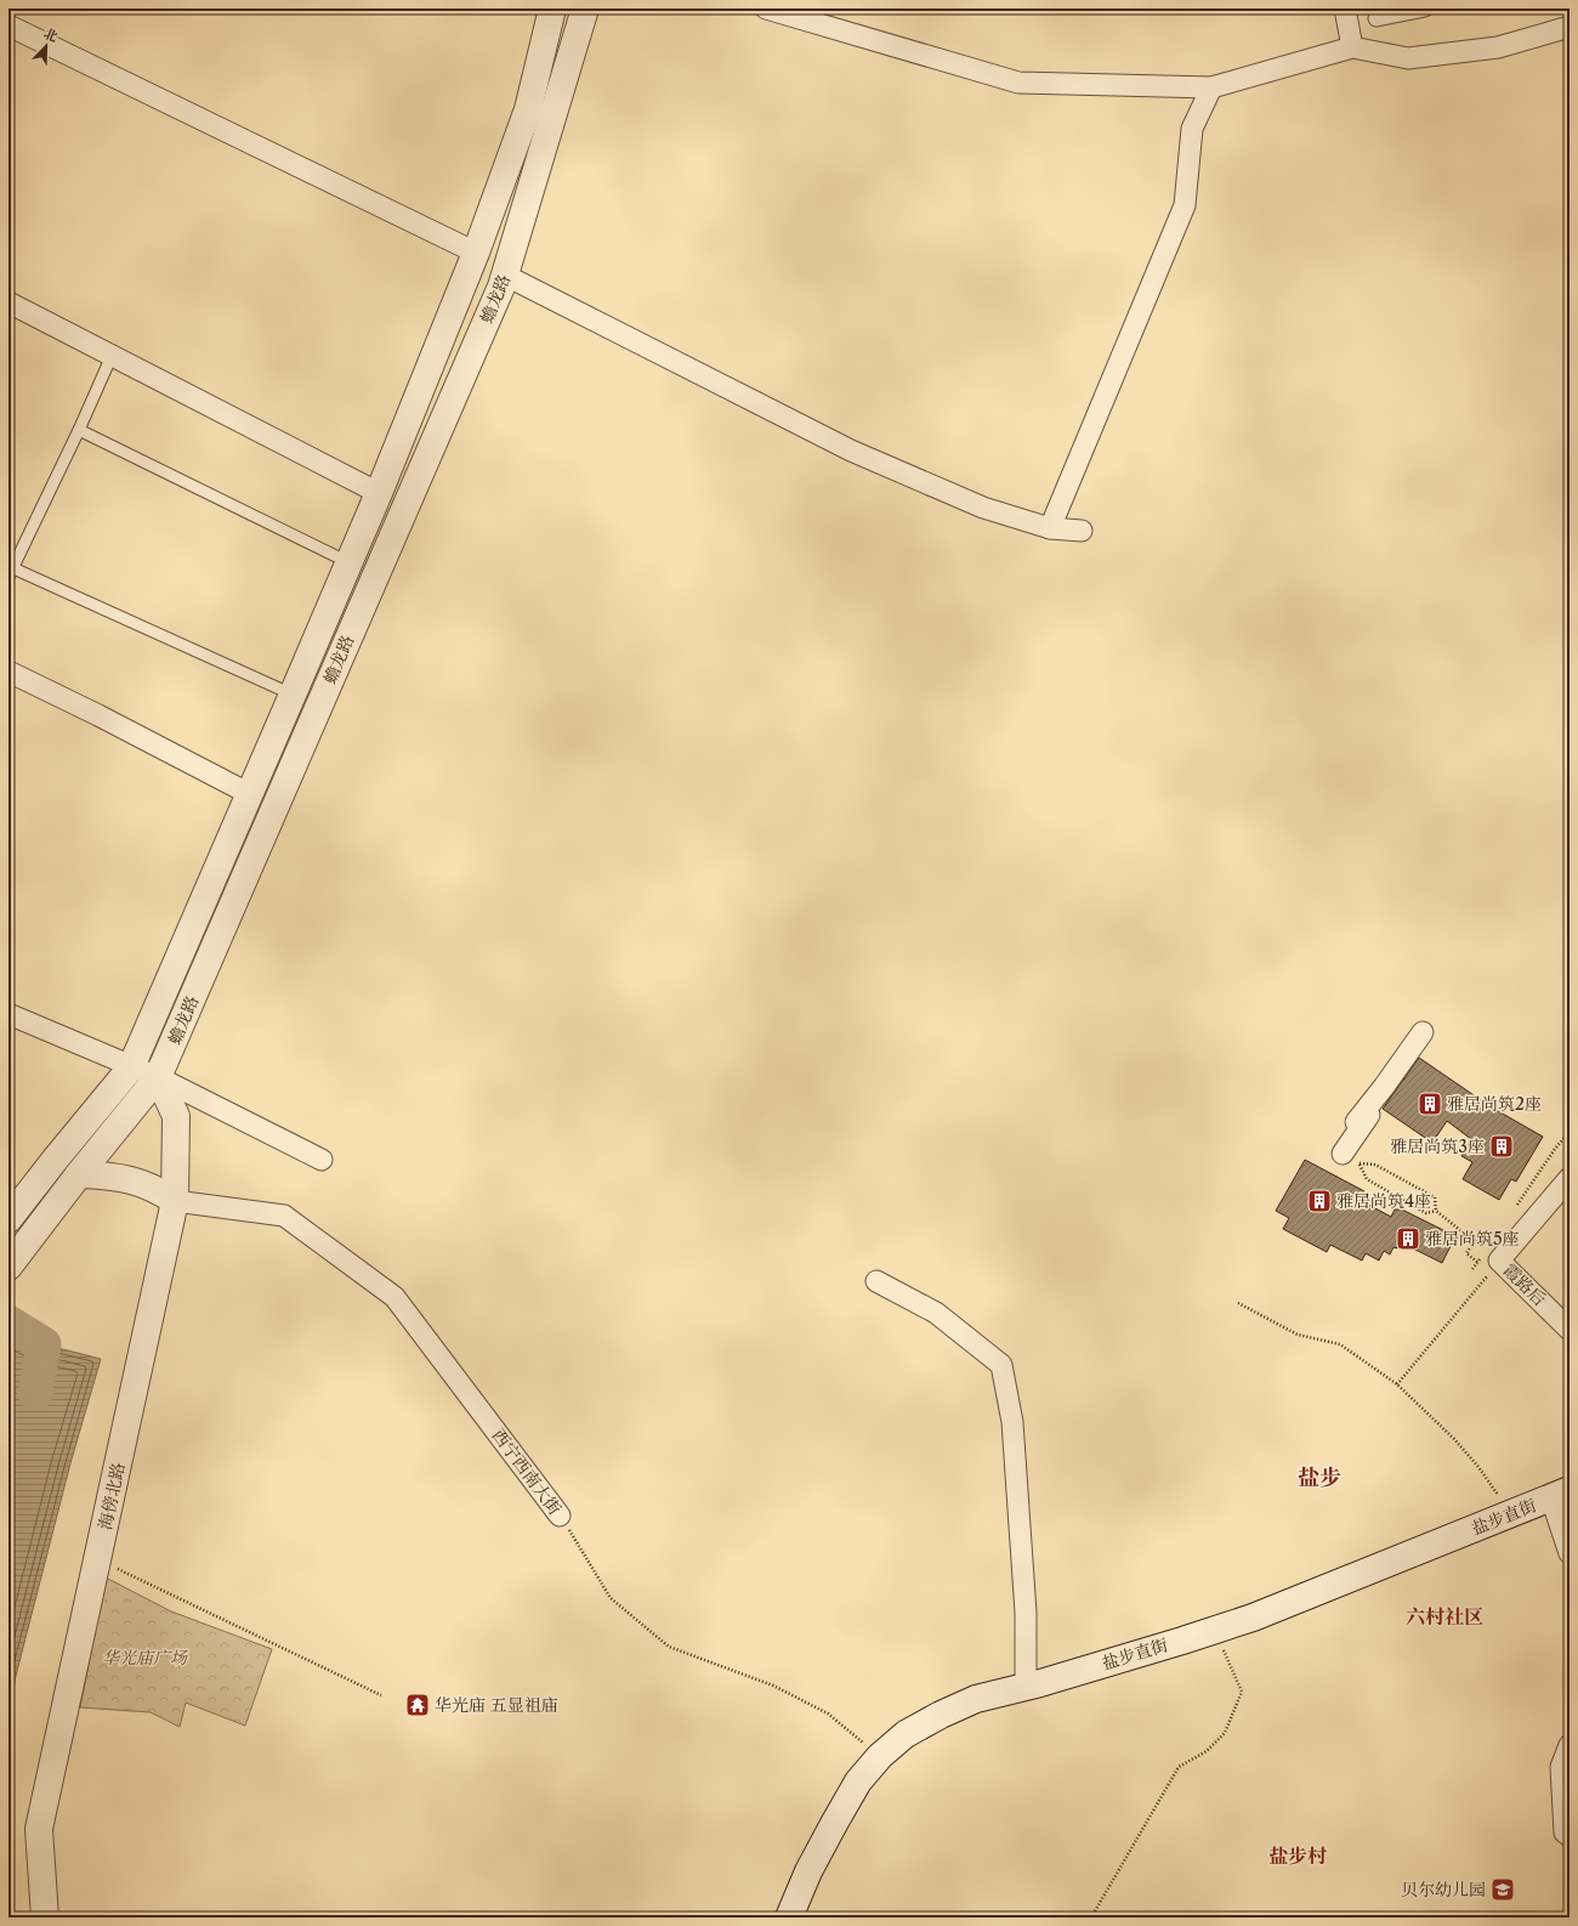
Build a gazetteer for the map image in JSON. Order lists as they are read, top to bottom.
{
  "streets": {
    "street": [
      "蟾龙路",
      "霞路后",
      "西宁西南大街",
      "海傍北路",
      "盐步直街"
    ]
  },
  "crossings": [
    ["蟾龙路", "海傍北路"],
    ["西宁西南大街", "海傍北路"],
    ["西宁西南大街", "盐步直街"]
  ],
  "districts": ["盐步", "六村社区", "盐步村"],
  "parks": ["华光庙广场"],
  "places": {
    "building": [
      "雅居尚筑2座",
      "雅居尚筑3座",
      "雅居尚筑4座",
      "雅居尚筑5座"
    ],
    "temple": ["华光庙 五显祖庙"],
    "school or university": ["贝尔幼儿园"]
  },
  "north": "top right"
}
